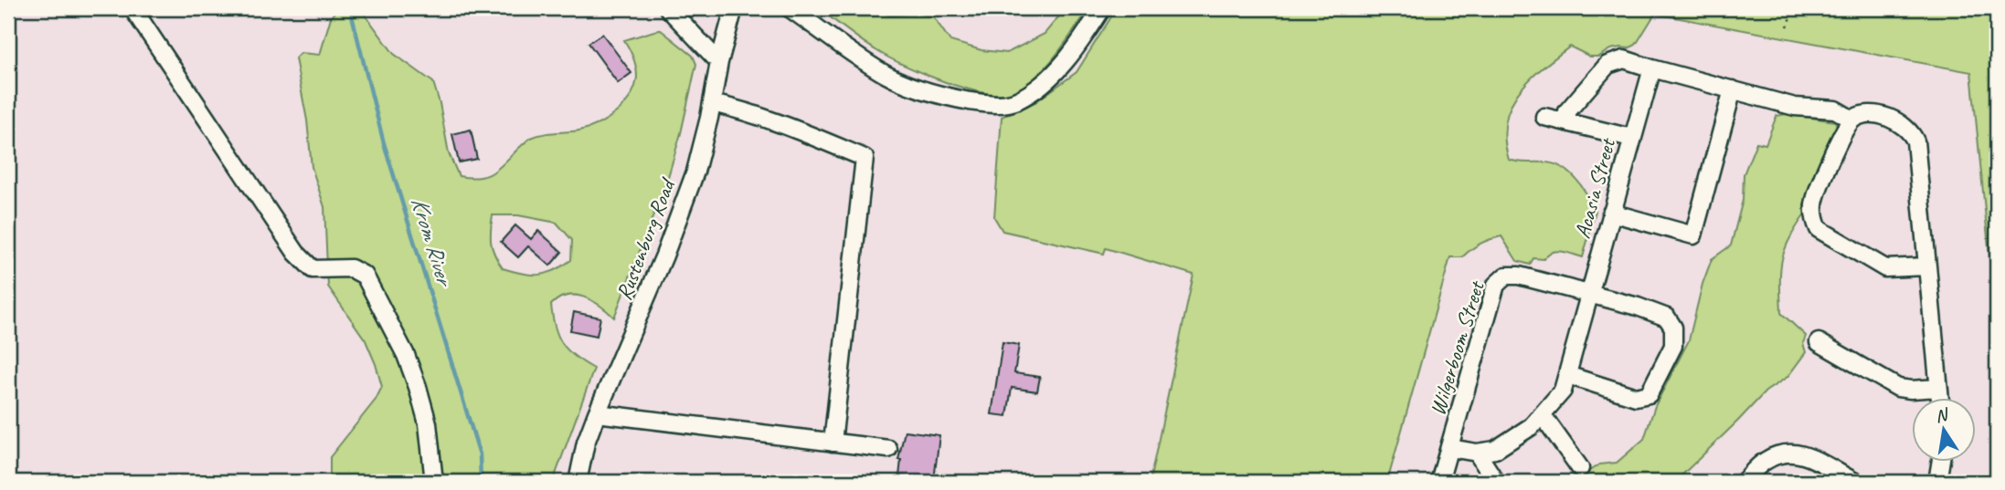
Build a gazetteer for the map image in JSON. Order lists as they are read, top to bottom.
{
  "streets": {
    "street": ["Acasia Street", "Rustenburg Road", "Wilgerboom Street"]
  },
  "crossings": [
    ["Acasia Street", "Wilgerboom Street"]
  ],
  "water": ["Krom River"],
  "north": "top"
}
